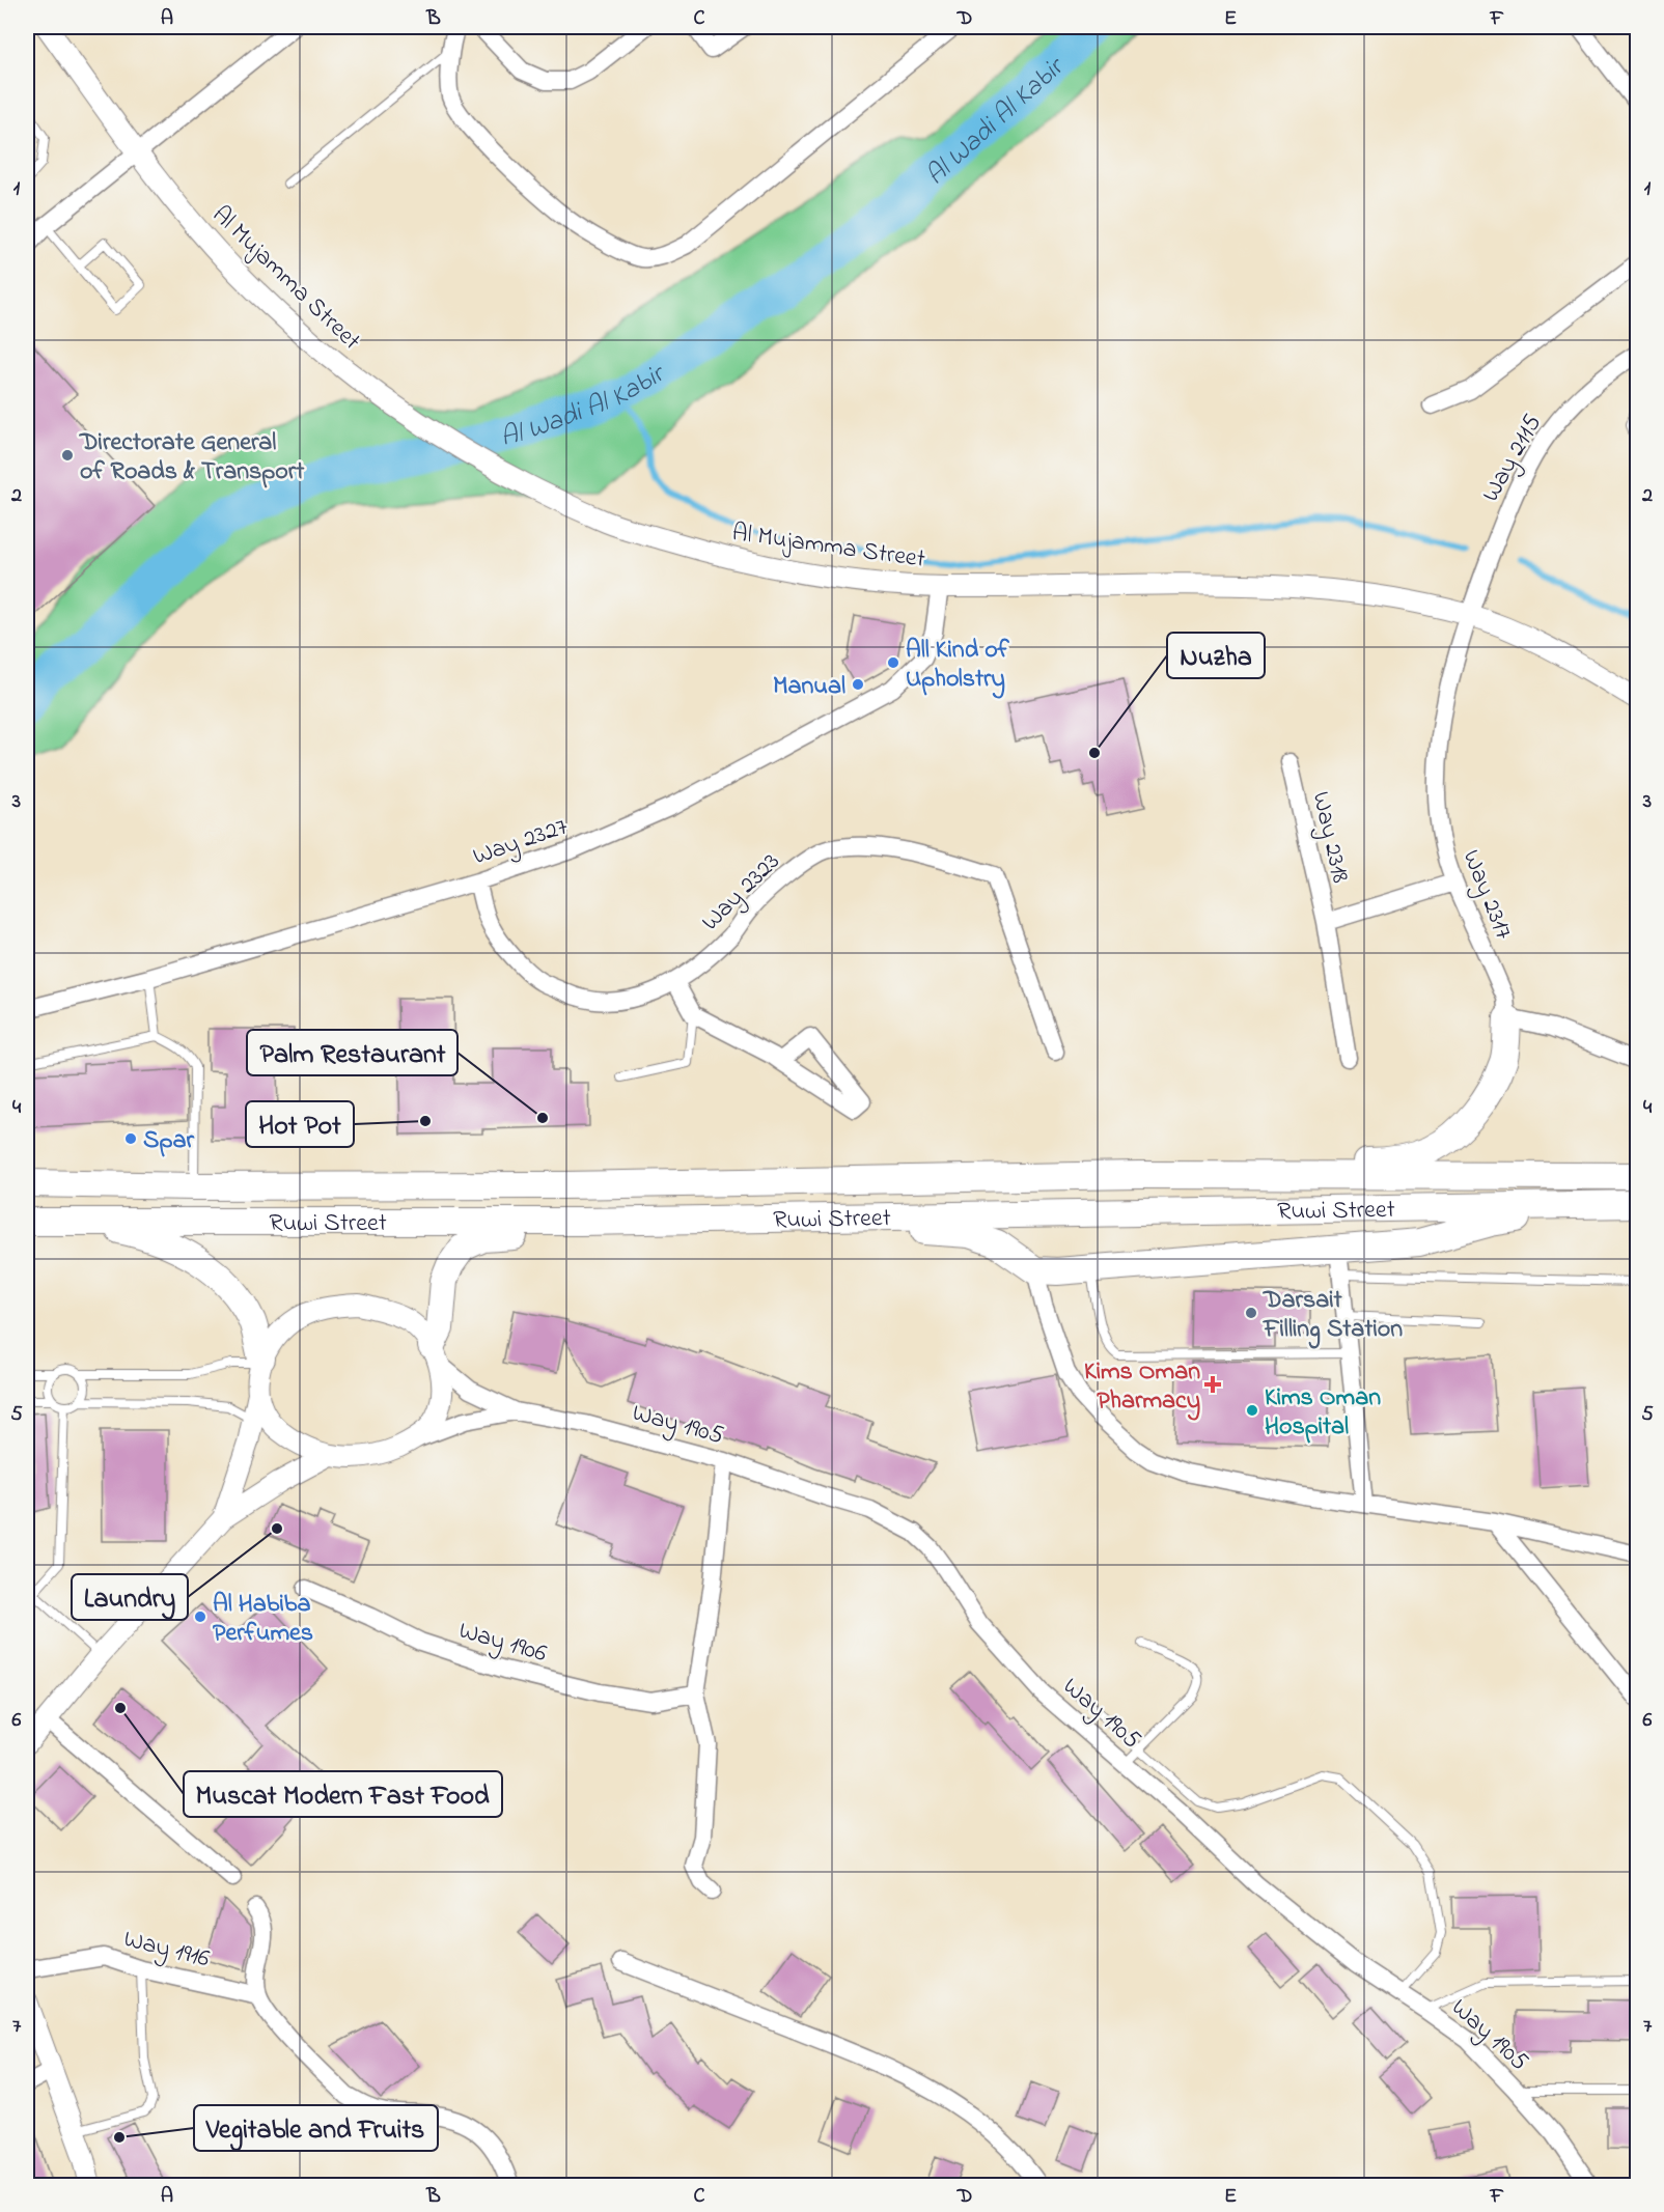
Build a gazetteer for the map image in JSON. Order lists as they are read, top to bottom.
{
  "streets": {
    "main road": ["Ruwi Street"],
    "street": [
      "Al Mujamma Street",
      "Way 2115",
      "Way 2318",
      "Way 2327",
      "Way 2323",
      "Way 2317",
      "Way 1905",
      "Way 1906",
      "Way 1916"
    ]
  },
  "crossings": [
    ["Al Mujamma Street", "Way 2115"],
    ["Al Mujamma Street", "Way 2327"],
    ["Al Mujamma Street", "Way 2317"],
    ["Way 2115", "Way 2317"],
    ["Way 2318", "Way 2317"],
    ["Way 2327", "Way 2323"]
  ],
  "water": ["Al Wadi Al Kabir"],
  "places": {
    "other": [
      "Directorate General of Roads & Transport",
      "All Kind of Upholstry",
      "Manual",
      "Nuzha",
      "Palm Restaurant",
      "Hot Pot",
      "Spar",
      "Darsait Filling Station",
      "Kims Oman Hospital",
      "Laundry",
      "Al Habiba Perfumes",
      "Muscat Modern Fast Food",
      "Vegitable and Fruits"
    ],
    "health": ["Kims Oman Pharmacy"]
  },
  "grid": {
    "columns": [
      "A",
      "B",
      "C",
      "D",
      "E",
      "F"
    ],
    "rows": [
      "1",
      "2",
      "3",
      "4",
      "5",
      "6",
      "7"
    ]
  }
}
